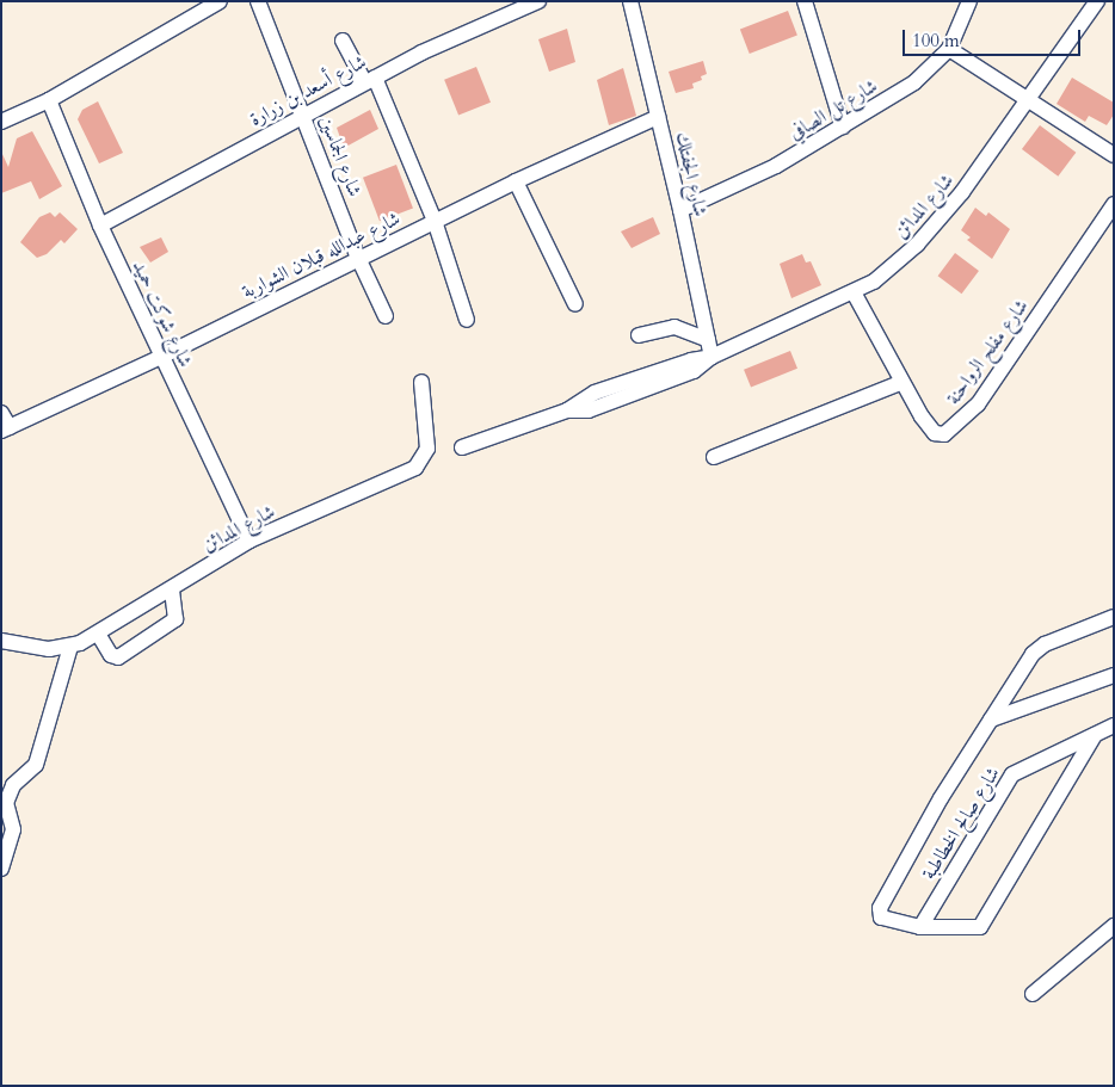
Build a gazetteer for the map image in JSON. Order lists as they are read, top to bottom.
{
  "streets": {
    "street": [
      "شارع أسعد بن زرارة",
      "شارع تل الصافي",
      "شارع الجماسين",
      "شارع الجفتلك",
      "شارع المدائن",
      "شارع عبدالله قبلان الشواربة",
      "شارع شوكت حميد",
      "شارع مفلح الرواحنة",
      "شارع صالح الخطاطبة"
    ]
  },
  "crossings": [
    ["شارع أسعد بن زرارة", "شارع الجماسين"],
    ["شارع أسعد بن زرارة", "شارع شوكت حميد"],
    ["شارع تل الصافي", "شارع الجفتلك"],
    ["شارع الجماسين", "شارع عبدالله قبلان الشواربة"],
    ["شارع الجفتلك", "شارع المدائن"],
    ["شارع الجفتلك", "شارع عبدالله قبلان الشواربة"],
    ["شارع المدائن", "شارع شوكت حميد"],
    ["شارع المدائن", "شارع مفلح الرواحنة"],
    ["شارع عبدالله قبلان الشواربة", "شارع شوكت حميد"]
  ],
  "scale_bar": "100 m"
}
